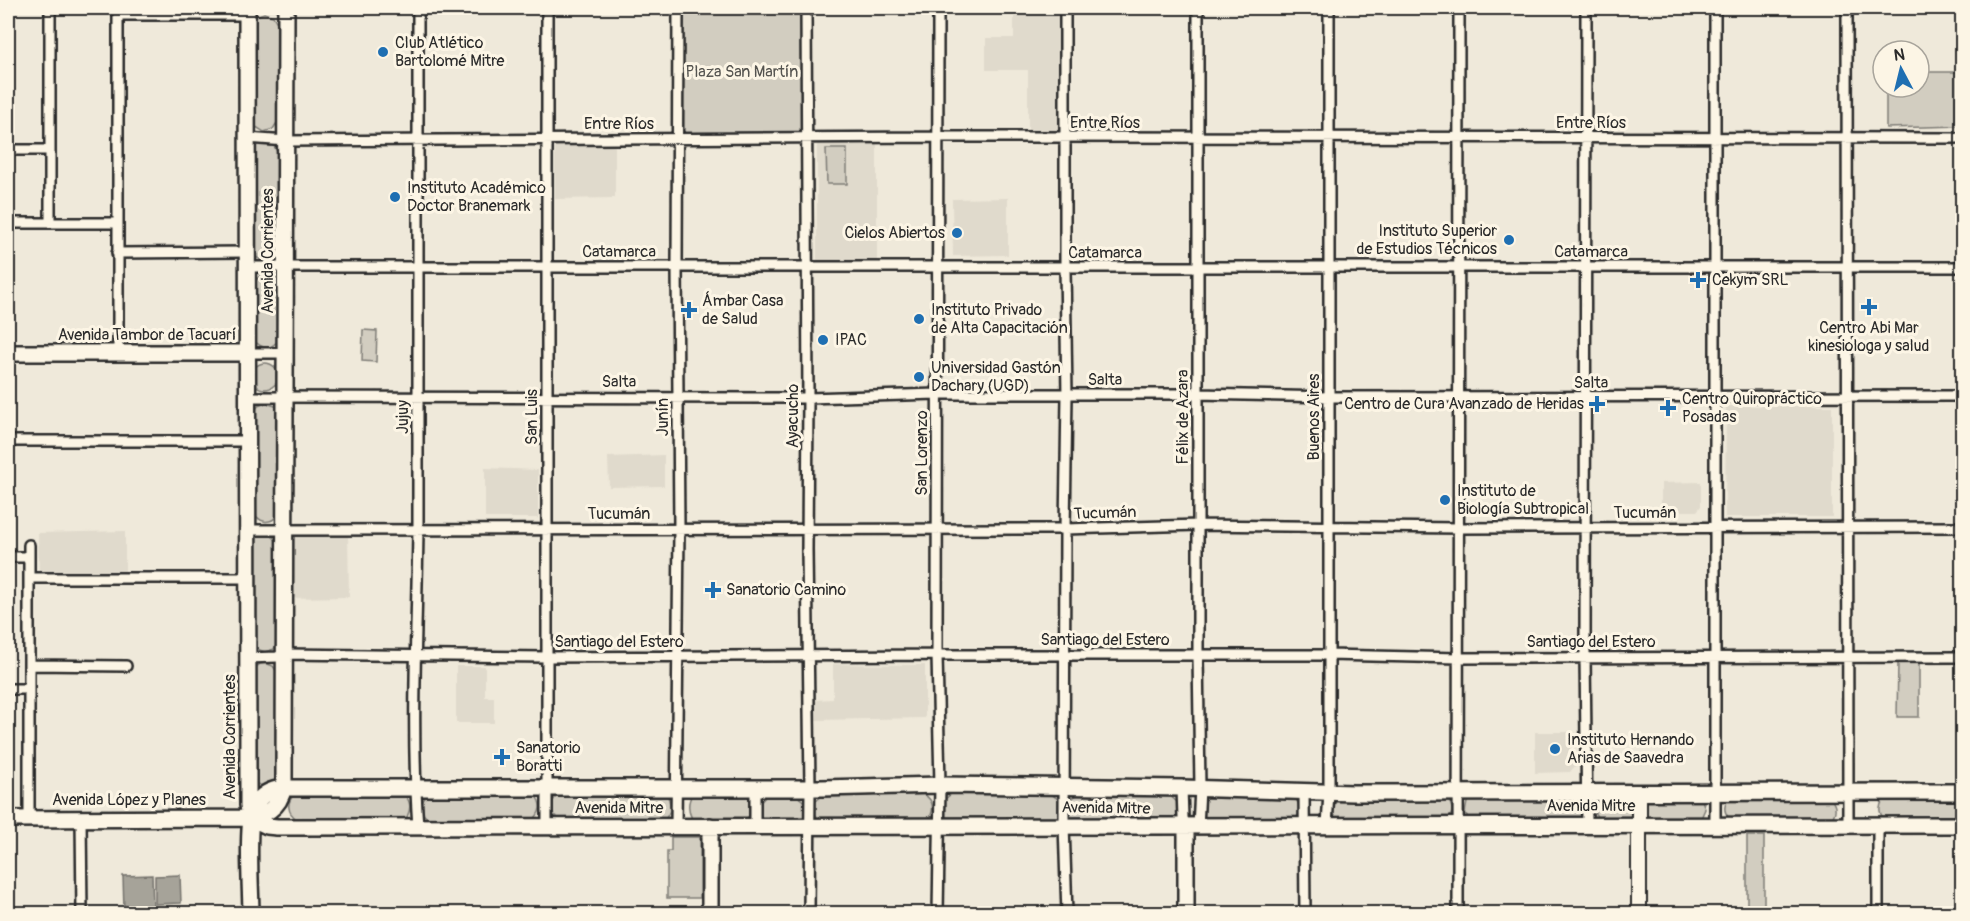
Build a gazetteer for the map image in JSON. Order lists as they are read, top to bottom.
{
  "streets": {
    "main road": [
      "Avenida Corrientes",
      "Avenida Tambor de Tacuarí",
      "Avenida López y Planes",
      "Avenida Mitre"
    ],
    "street": [
      "Entre Ríos",
      "Catamarca",
      "Salta",
      "Ayacucho",
      "Jujuy",
      "San Luis",
      "Junín",
      "Félix de Azara",
      "Buenos Aires",
      "San Lorenzo",
      "Tucumán",
      "Santiago del Estero"
    ]
  },
  "crossings": [
    ["Entre Ríos", "Avenida Corrientes"],
    ["Entre Ríos", "Ayacucho"],
    ["Entre Ríos", "Jujuy"],
    ["Entre Ríos", "San Luis"],
    ["Entre Ríos", "Junín"],
    ["Entre Ríos", "Félix de Azara"],
    ["Entre Ríos", "Buenos Aires"],
    ["Entre Ríos", "San Lorenzo"],
    ["Avenida Corrientes", "Catamarca"],
    ["Avenida Corrientes", "Avenida Tambor de Tacuarí"],
    ["Avenida Corrientes", "Salta"],
    ["Avenida Corrientes", "Tucumán"],
    ["Avenida Corrientes", "Santiago del Estero"],
    ["Avenida Corrientes", "Avenida López y Planes"],
    ["Avenida Corrientes", "Avenida Mitre"],
    ["Catamarca", "Ayacucho"],
    ["Catamarca", "Jujuy"],
    ["Catamarca", "San Luis"],
    ["Catamarca", "Junín"],
    ["Catamarca", "Félix de Azara"],
    ["Catamarca", "Buenos Aires"],
    ["Catamarca", "San Lorenzo"],
    ["Salta", "Ayacucho"],
    ["Salta", "Jujuy"],
    ["Salta", "San Luis"],
    ["Salta", "Junín"],
    ["Salta", "Félix de Azara"],
    ["Salta", "Buenos Aires"],
    ["Salta", "San Lorenzo"],
    ["Ayacucho", "Tucumán"],
    ["Ayacucho", "Santiago del Estero"],
    ["Ayacucho", "Avenida Mitre"],
    ["Jujuy", "Tucumán"],
    ["Jujuy", "Santiago del Estero"],
    ["Jujuy", "Avenida Mitre"],
    ["San Luis", "Tucumán"],
    ["San Luis", "Santiago del Estero"],
    ["San Luis", "Avenida Mitre"],
    ["Junín", "Tucumán"],
    ["Junín", "Santiago del Estero"],
    ["Junín", "Avenida Mitre"],
    ["Félix de Azara", "Tucumán"],
    ["Félix de Azara", "Santiago del Estero"],
    ["Félix de Azara", "Avenida Mitre"],
    ["Buenos Aires", "Tucumán"],
    ["Buenos Aires", "Santiago del Estero"],
    ["Buenos Aires", "Avenida Mitre"],
    ["San Lorenzo", "Tucumán"],
    ["San Lorenzo", "Santiago del Estero"],
    ["San Lorenzo", "Avenida Mitre"],
    ["Avenida López y Planes", "Avenida Mitre"]
  ],
  "parks": ["Plaza San Martín"],
  "places": {
    "other": [
      "Club Atlético Bartolomé Mitre",
      "Instituto Académico Doctor Branemark",
      "Cielos Abiertos",
      "Instituto Superior de Estudios Técnicos",
      "Instituto Privado de Alta Capacitación",
      "IPAC",
      "Universidad Gastón Dachary (UGD)",
      "Instituto de Biología Subtropical",
      "Instituto Hernando Arias de Saavedra"
    ],
    "health": [
      "Cekym SRL",
      "Centro Abi Mar kinesiologa y salud",
      "Ámbar Casa de Salud",
      "Centro de Cura Avanzado de Heridas",
      "Centro Quiropráctico Posadas",
      "Sanatorio Camino",
      "Sanatorio Boratti"
    ]
  },
  "north": "top"
}
